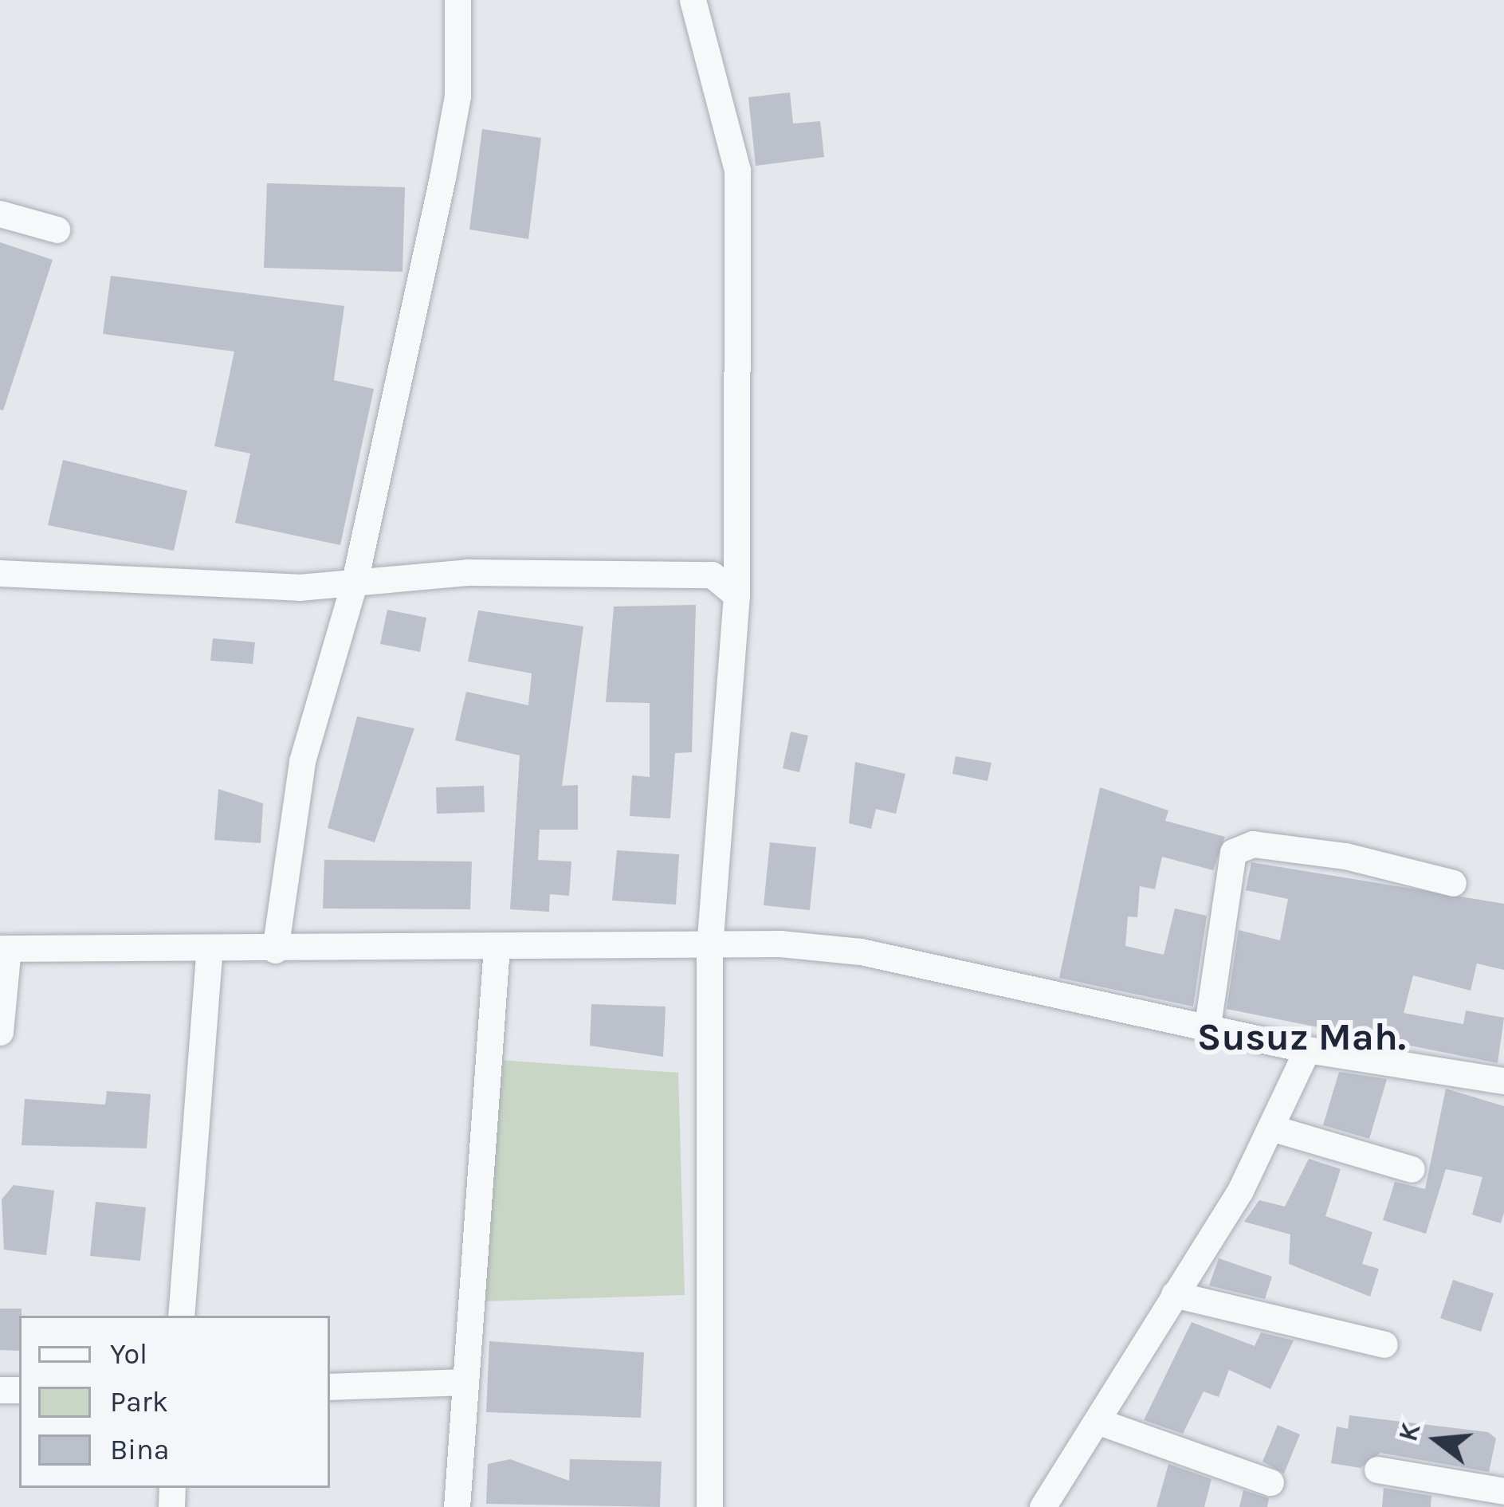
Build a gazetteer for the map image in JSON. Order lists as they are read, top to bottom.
{
  "districts": ["Susuz Mah."],
  "legend": ["Yol", "Park", "Bina"],
  "north": "left"
}
